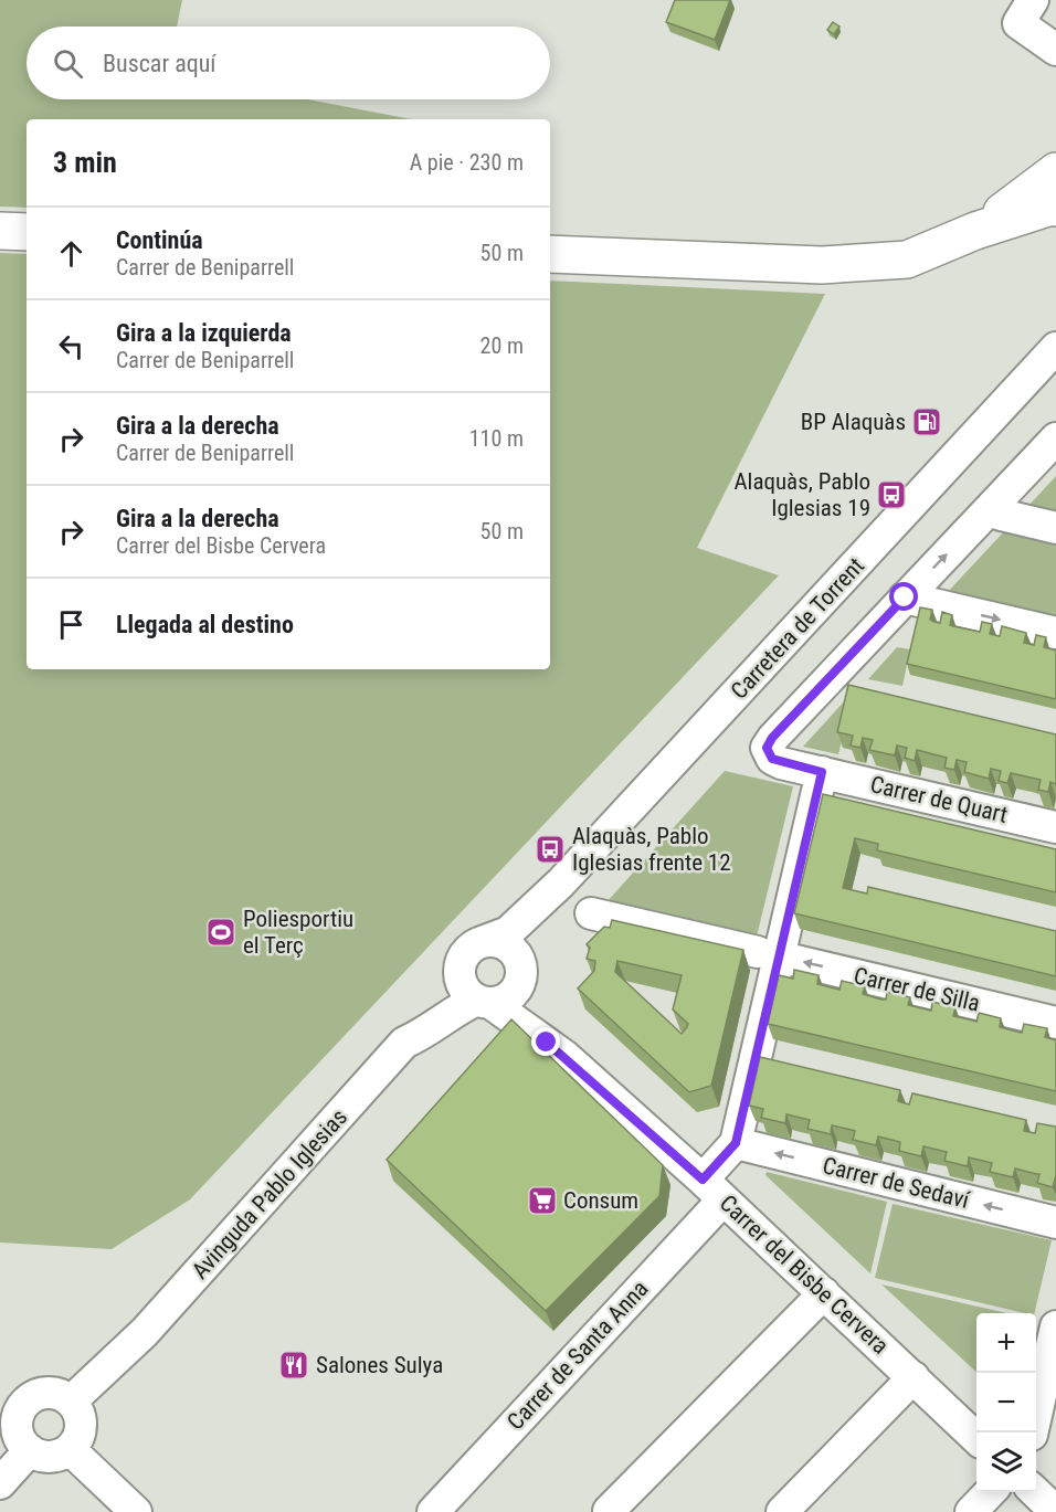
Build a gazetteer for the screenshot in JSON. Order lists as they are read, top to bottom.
{
  "streets": {
    "street": [
      "Carretera de Torrent",
      "Carrer de Quart",
      "Carrer de Silla",
      "Carrer de Sedaví",
      "Avinguda Pablo Iglesias",
      "Carrer del Bisbe Cervera",
      "Carrer de Santa Anna"
    ]
  },
  "crossings": [
    ["Carrer de Sedaví", "Carrer de Santa Anna"],
    ["Avinguda Pablo Iglesias", "Carrer del Bisbe Cervera"],
    ["Carrer del Bisbe Cervera", "Carrer de Santa Anna"]
  ],
  "one_way": ["Carrer de Silla", "Carrer de Sedaví"],
  "places": {
    "fuel station": ["BP Alaquàs"],
    "bus stop": ["Alaquàs, Pablo Iglesias 19", "Alaquàs, Pablo Iglesias frente 12"],
    "sports": ["Poliesportiu el Terç"],
    "supermarket": ["Consum"],
    "restaurant": ["Salones Sulya"]
  },
  "page": {
    "search": "Buscar aquí",
    "heading": ["3 min", "A pie · 230 m"],
    "list": [
      ["Continúa", "Carrer de Beniparrell", "50 m"],
      ["Gira a la izquierda", "Carrer de Beniparrell", "20 m"],
      ["Gira a la derecha", "Carrer de Beniparrell", "110 m"],
      ["Gira a la derecha", "Carrer del Bisbe Cervera", "50 m"],
      "Llegada al destino"
    ],
    "map_buttons": ["+", "−"]
  }
}
